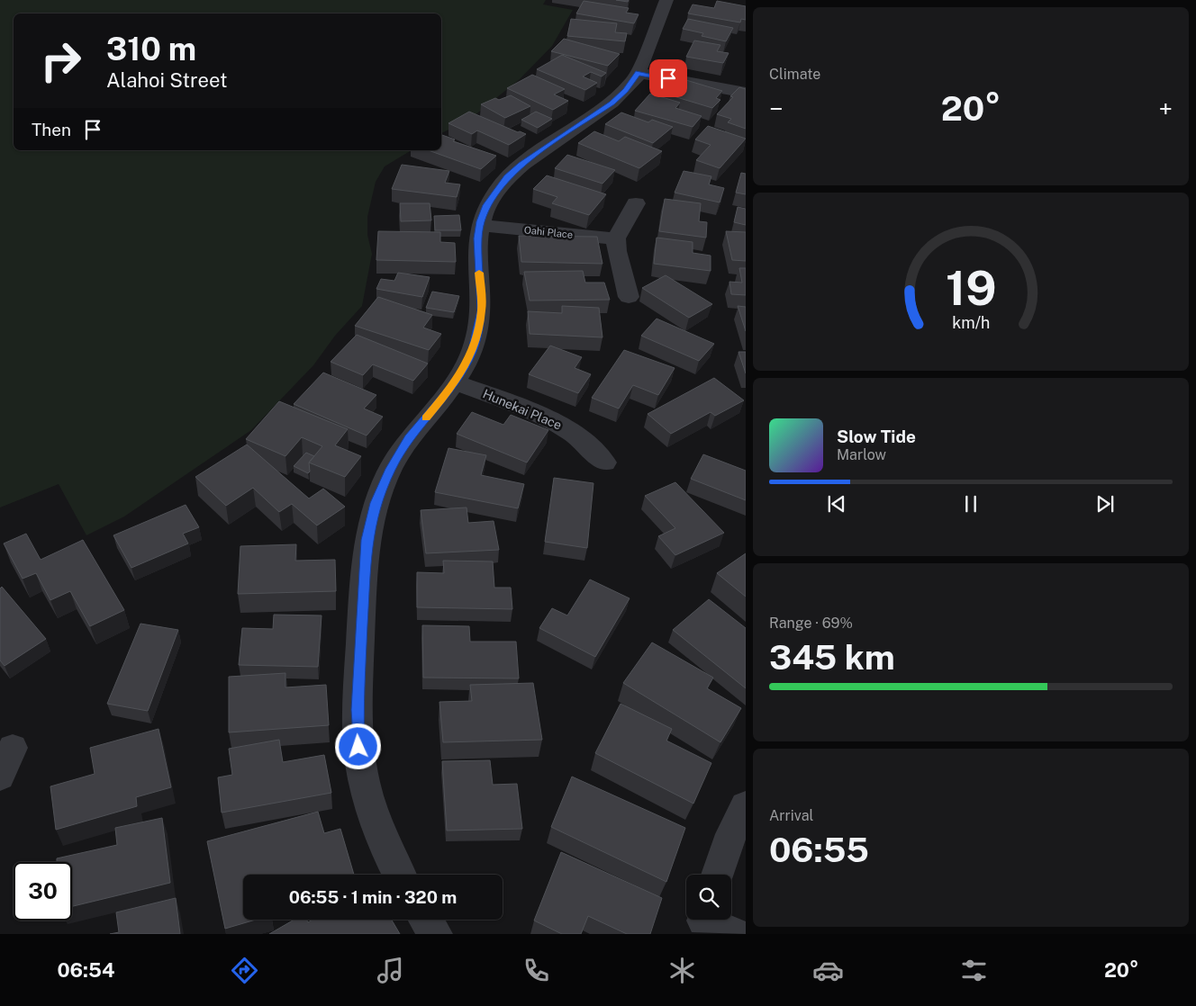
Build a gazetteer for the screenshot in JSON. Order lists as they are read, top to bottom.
{
  "streets": {
    "street": ["Oahi Place", "Hunekai Place"]
  },
  "page": {
    "tile": [
      "Climate",
      ["Range · 69%", "345 km"],
      ["Arrival", "06:55"]
    ],
    "turn": ["310 m", "Alahoi Street"],
    "heat": ["−", "20°", "+"],
    "then": "Then",
    "song": ["Slow Tide", "Marlow"],
    "limit": "30",
    "trip": "06:55 · 1 min · 320 m",
    "tabs": ["06:54", "20°"],
    "gauge": ["19", "km/h"]
  }
}
